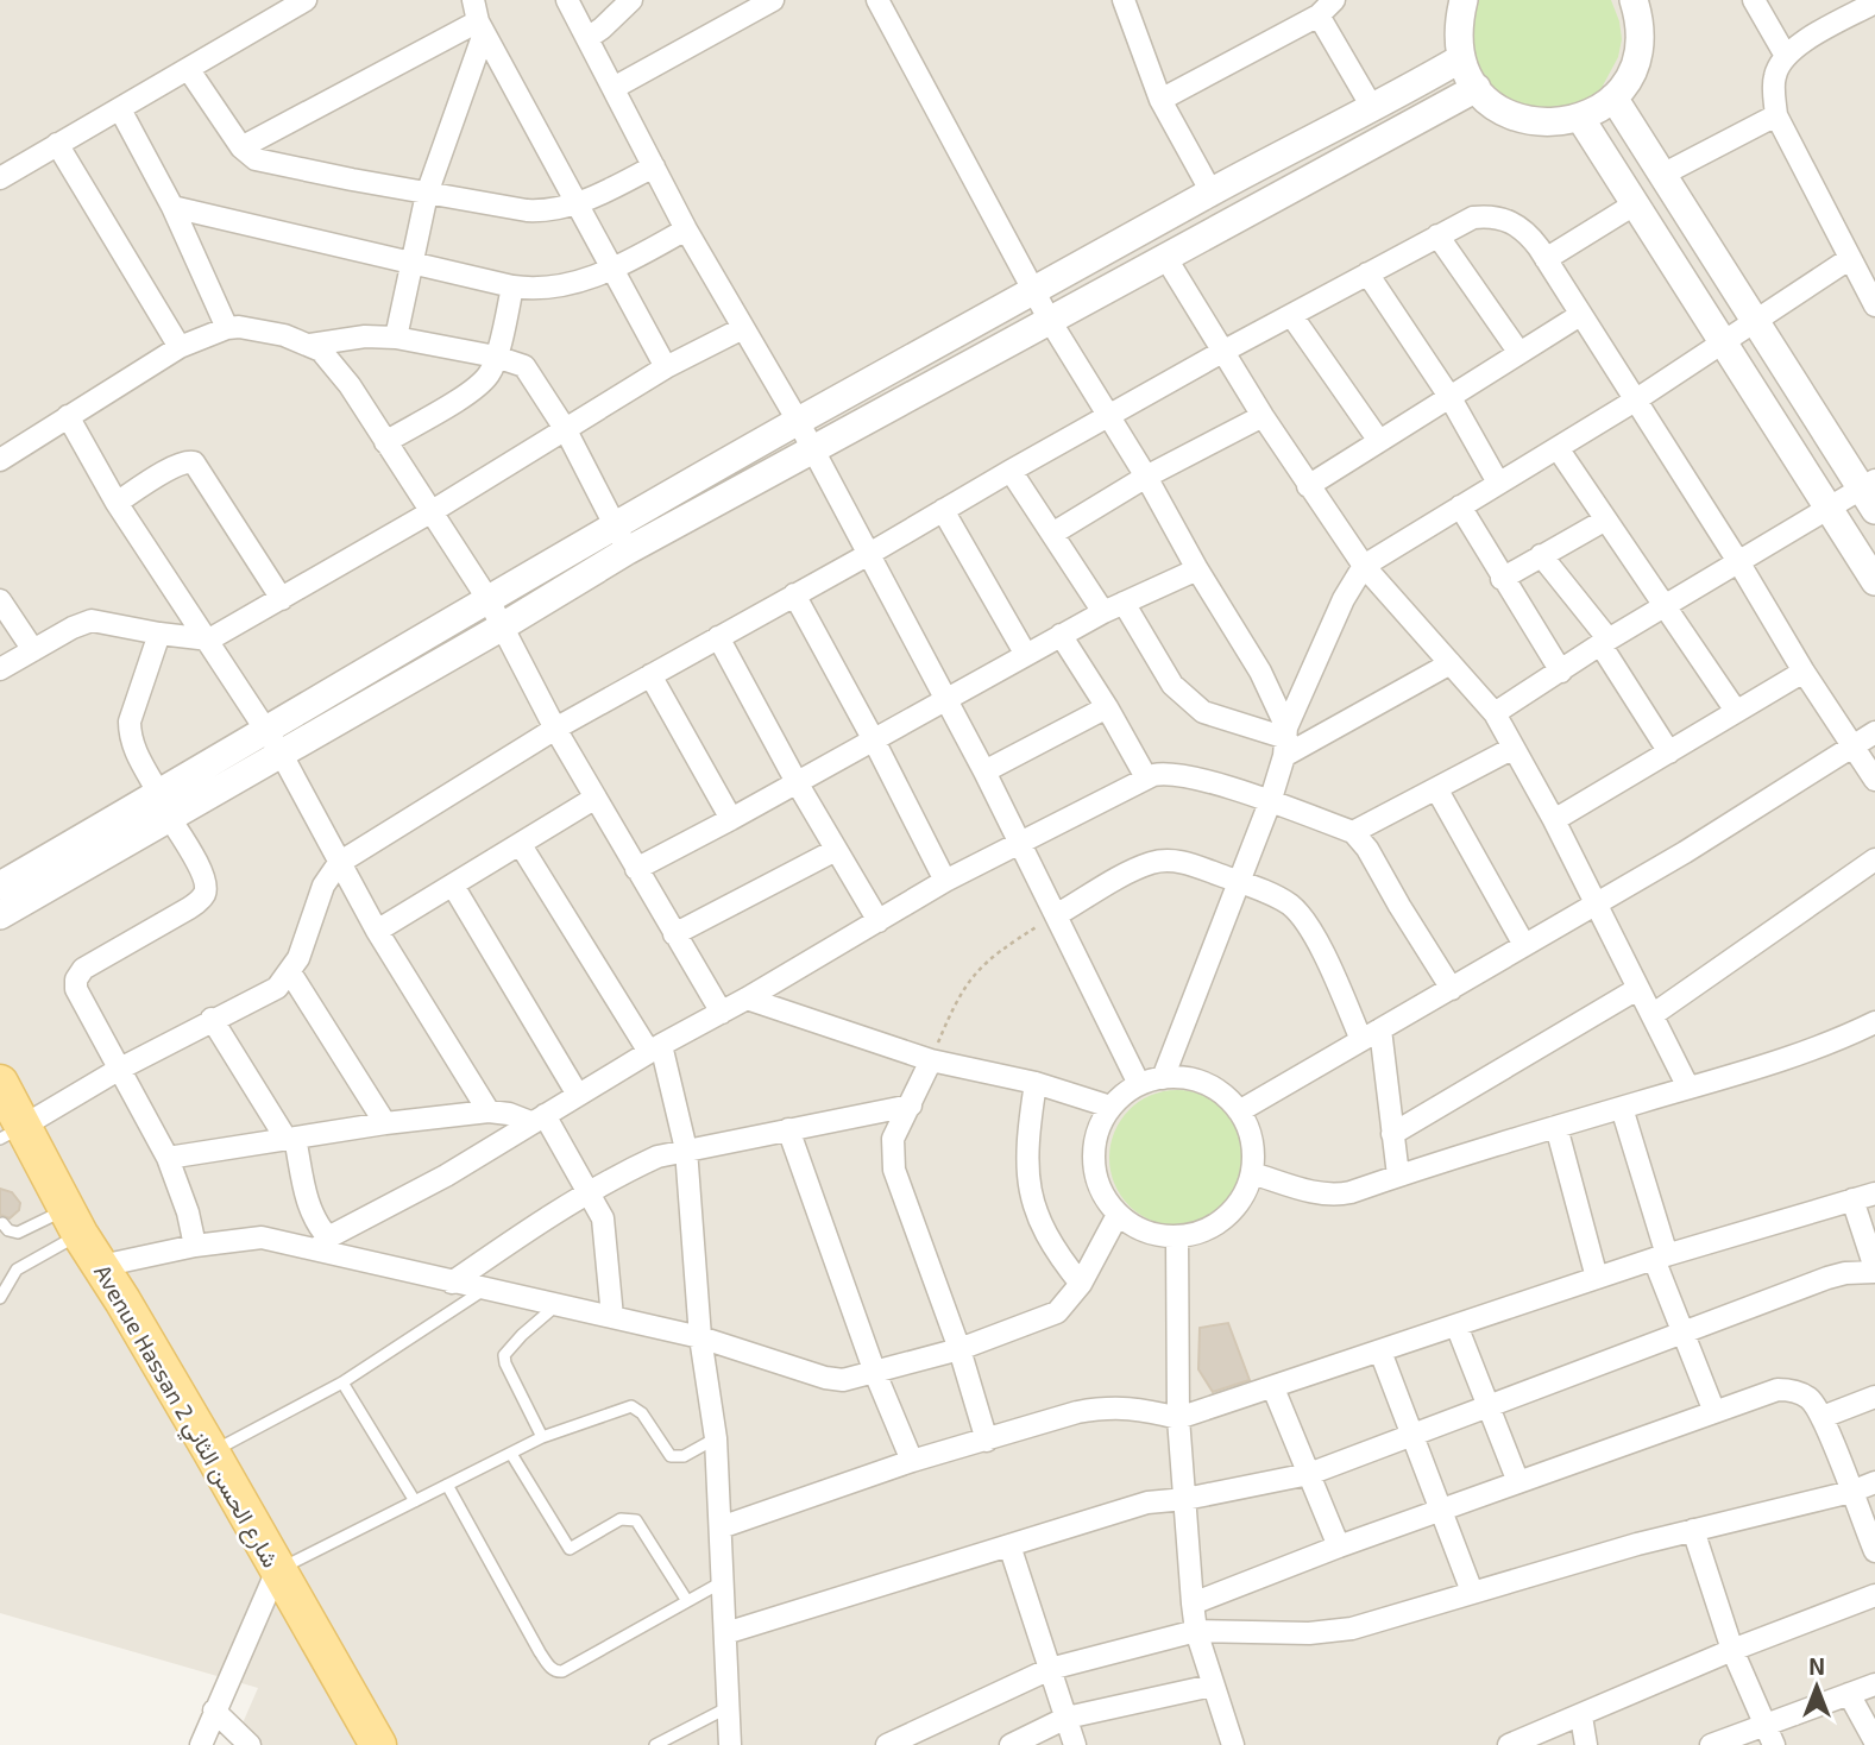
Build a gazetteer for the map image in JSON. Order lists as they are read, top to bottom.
{
  "streets": {
    "main road": ["Avenue Hassan 2 شارع الحسن الثاني"]
  },
  "north": "top"
}
